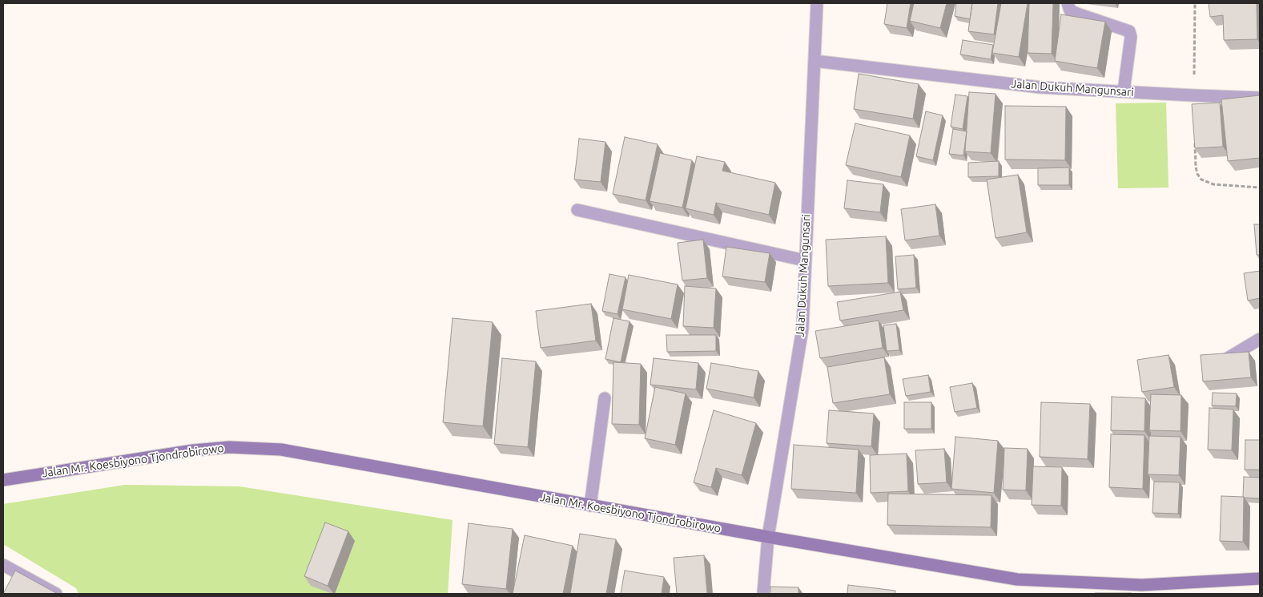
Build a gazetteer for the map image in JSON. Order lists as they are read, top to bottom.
{
  "streets": {
    "main road": ["Jalan Mr. Koesbiyono Tjondrobirowo"],
    "street": ["Jalan Dukuh Mangunsari"]
  },
  "crossings": [
    ["Jalan Dukuh Mangunsari", "Jalan Mr. Koesbiyono Tjondrobirowo"]
  ]
}
